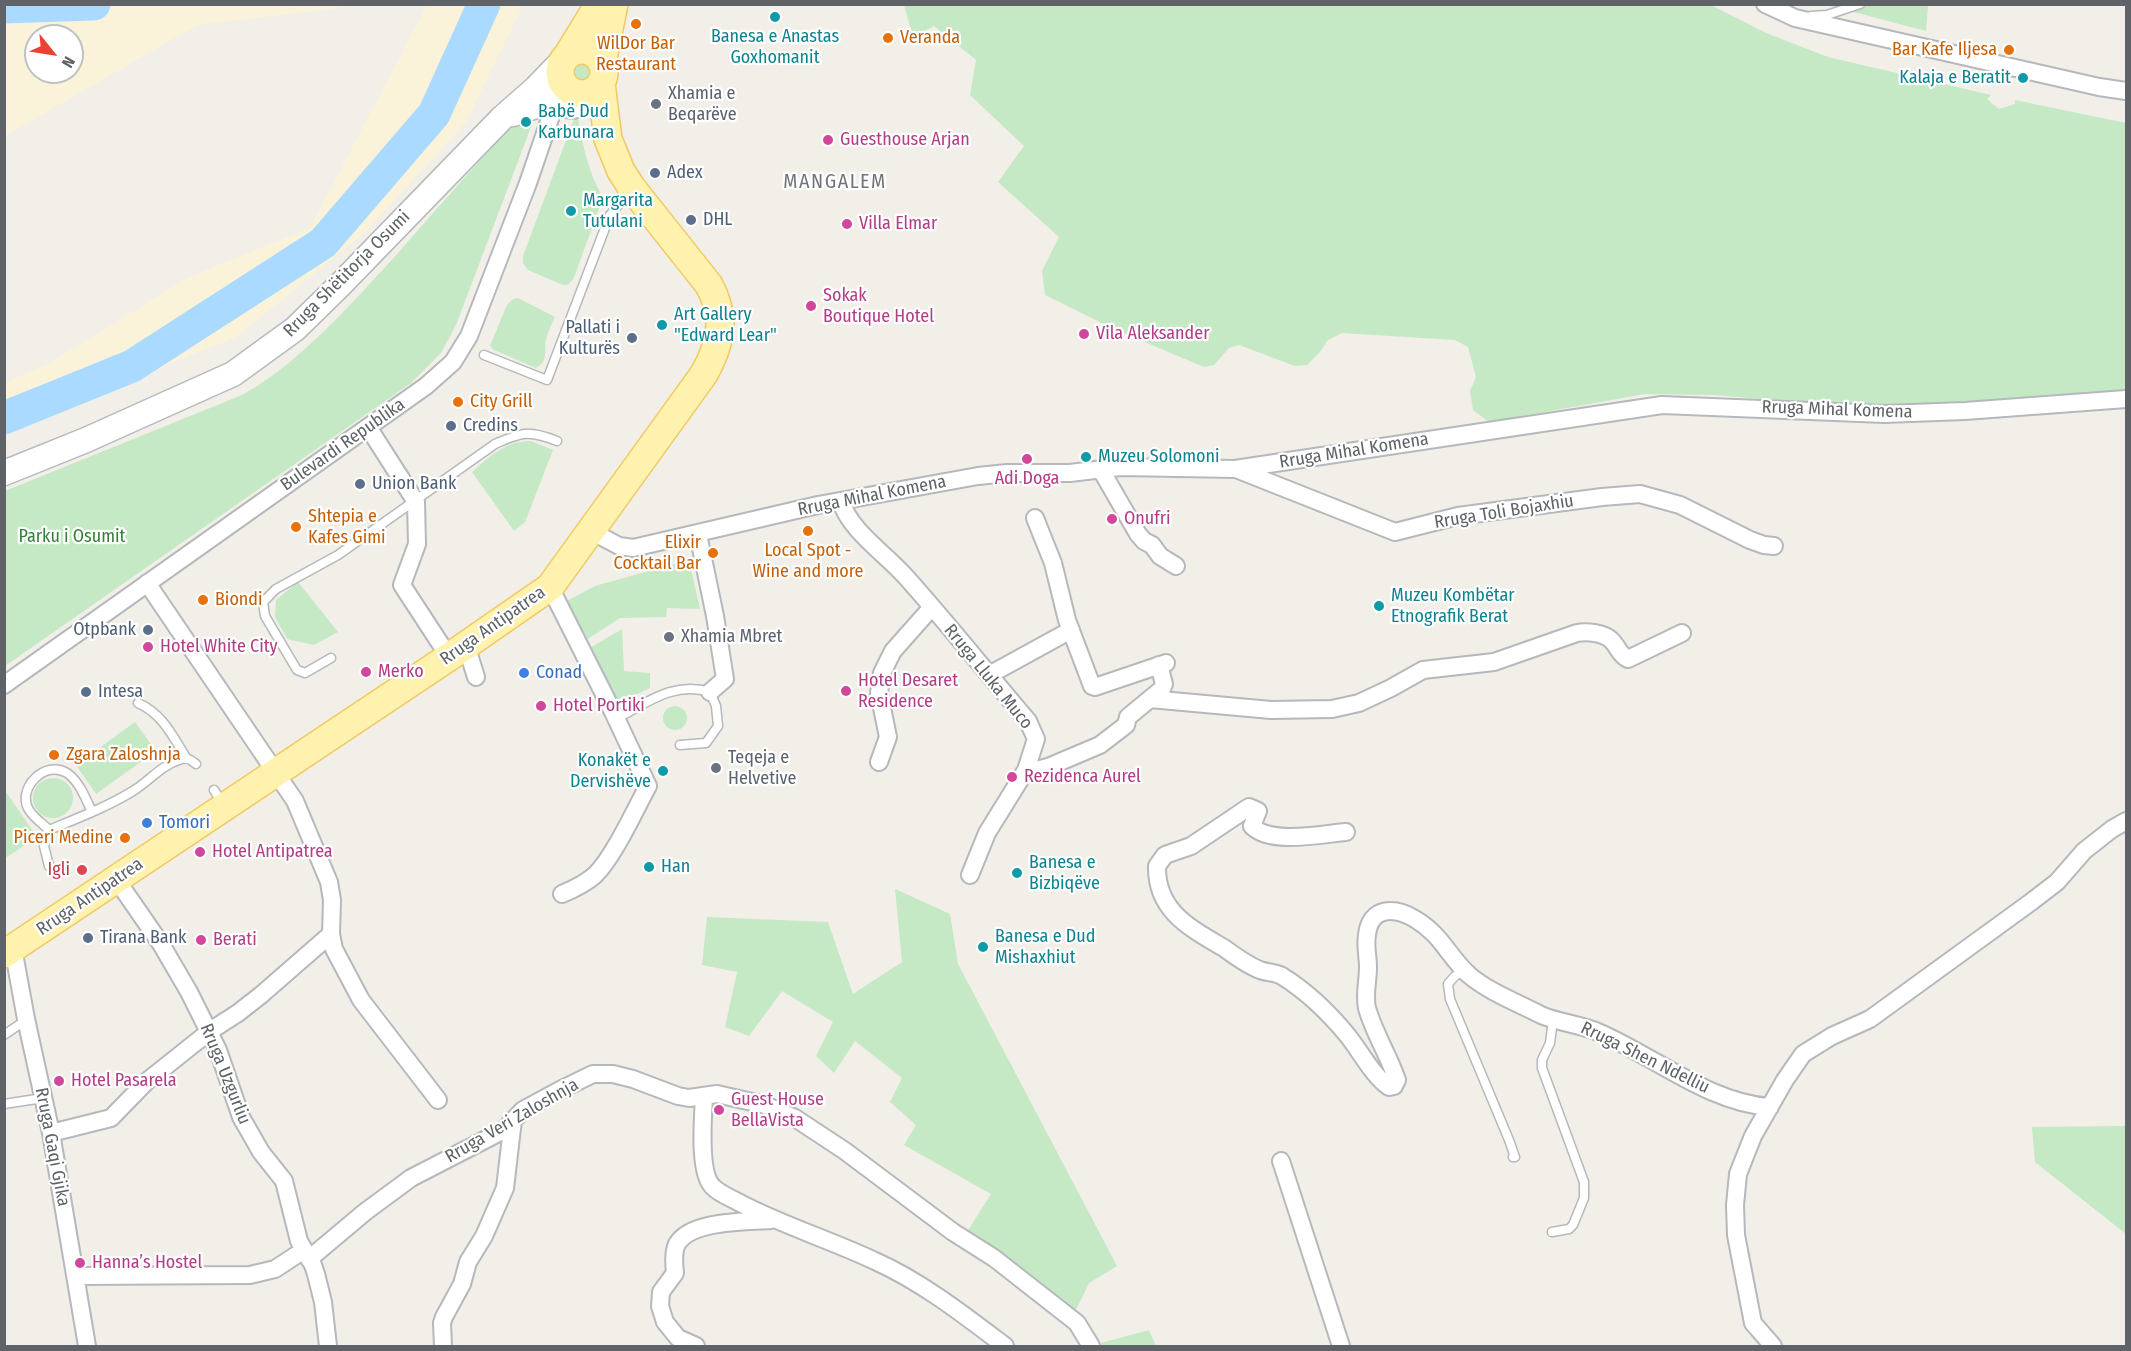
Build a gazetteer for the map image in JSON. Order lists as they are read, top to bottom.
{
  "streets": {
    "main road": ["Rruga Shëtitorja Osumi", "Rruga Antipatrea"],
    "street": [
      "Rruga Mihal Komena",
      "Bulevardi Republika",
      "Rruga Toli Bojaxhiu",
      "Rruga Lluka Muco",
      "Rruga Shen Ndelliu",
      "Rruga Uzgurliu",
      "Rruga Veri Zaloshnja",
      "Rruga Gaqi Gjika"
    ]
  },
  "crossings": [
    ["Rruga Shëtitorja Osumi", "Bulevardi Republika"],
    ["Rruga Mihal Komena", "Rruga Toli Bojaxhiu"],
    ["Rruga Mihal Komena", "Rruga Antipatrea"],
    ["Rruga Mihal Komena", "Rruga Lluka Muco"],
    ["Rruga Antipatrea", "Rruga Uzgurliu"],
    ["Rruga Antipatrea", "Rruga Gaqi Gjika"],
    ["Rruga Uzgurliu", "Rruga Veri Zaloshnja"],
    ["Rruga Veri Zaloshnja", "Rruga Gaqi Gjika"]
  ],
  "districts": ["MANGALEM"],
  "parks": ["Parku i Osumit"],
  "places": [
    "Banesa e Anastas Goxhomanit",
    "WilDor Bar Restaurant",
    "Veranda",
    "Bar Kafe Iljesa",
    "Kalaja e Beratit",
    "Xhamia e Beqarëve",
    "Babë Dud Karbunara",
    "Guesthouse Arjan",
    "Adex",
    "Margarita Tutulani",
    "DHL",
    "Villa Elmar",
    "Sokak Boutique Hotel",
    "Art Gallery \"Edward Lear\"",
    "Vila Aleksander",
    "Pallati i Kulturës",
    "City Grill",
    "Credins",
    "Muzeu Solomoni",
    "Adi Doga",
    "Union Bank",
    "Onufri",
    "Shtepia e Kafes Gimi",
    "Local Spot - Wine and more",
    "Elixir Cocktail Bar",
    "Biondi",
    "Muzeu Kombëtar Etnografik Berat",
    "Otpbank",
    "Xhamia Mbret",
    "Hotel White City",
    "Merko",
    "Conad",
    "Hotel Desaret Residence",
    "Intesa",
    "Hotel Portiki",
    "Zgara Zaloshnja",
    "Teqeja e Helvetive",
    "Konakët e Dervishëve",
    "Rezidenca Aurel",
    "Tomori",
    "Piceri Medine",
    "Hotel Antipatrea",
    "Han",
    "Igli",
    "Banesa e Bizbiqëve",
    "Tirana Bank",
    "Berati",
    "Banesa e Dud Mishaxhiut",
    "Hotel Pasarela",
    "Guest House BellaVista",
    "Hanna’s Hostel"
  ],
  "north": "bottom right"
}
